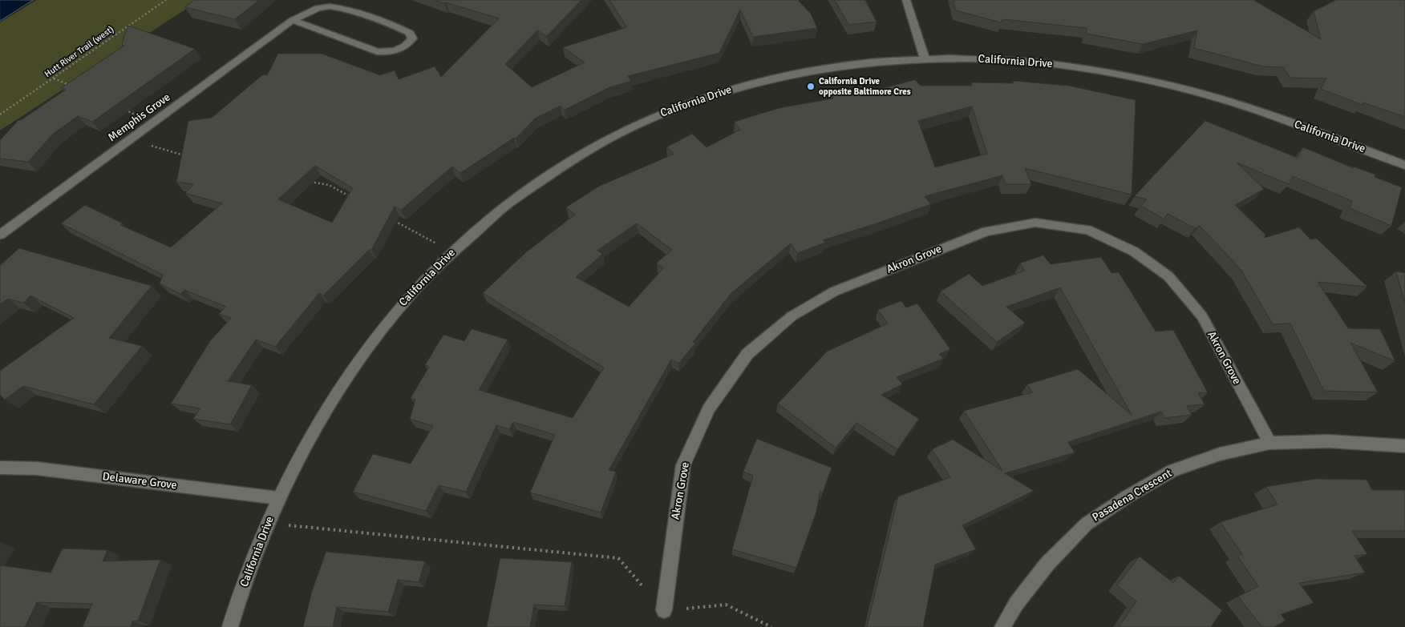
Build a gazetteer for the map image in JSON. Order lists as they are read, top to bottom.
{
  "streets": {
    "street": [
      "California Drive",
      "Memphis Grove",
      "Akron Grove",
      "Delaware Grove",
      "Pasadena Crescent"
    ],
    "path": ["Hutt River Trail (west)"]
  },
  "crossings": [
    ["California Drive", "Delaware Grove"],
    ["Akron Grove", "Pasadena Crescent"]
  ],
  "places": ["California Drive opposite Baltimore Cres"]
}
